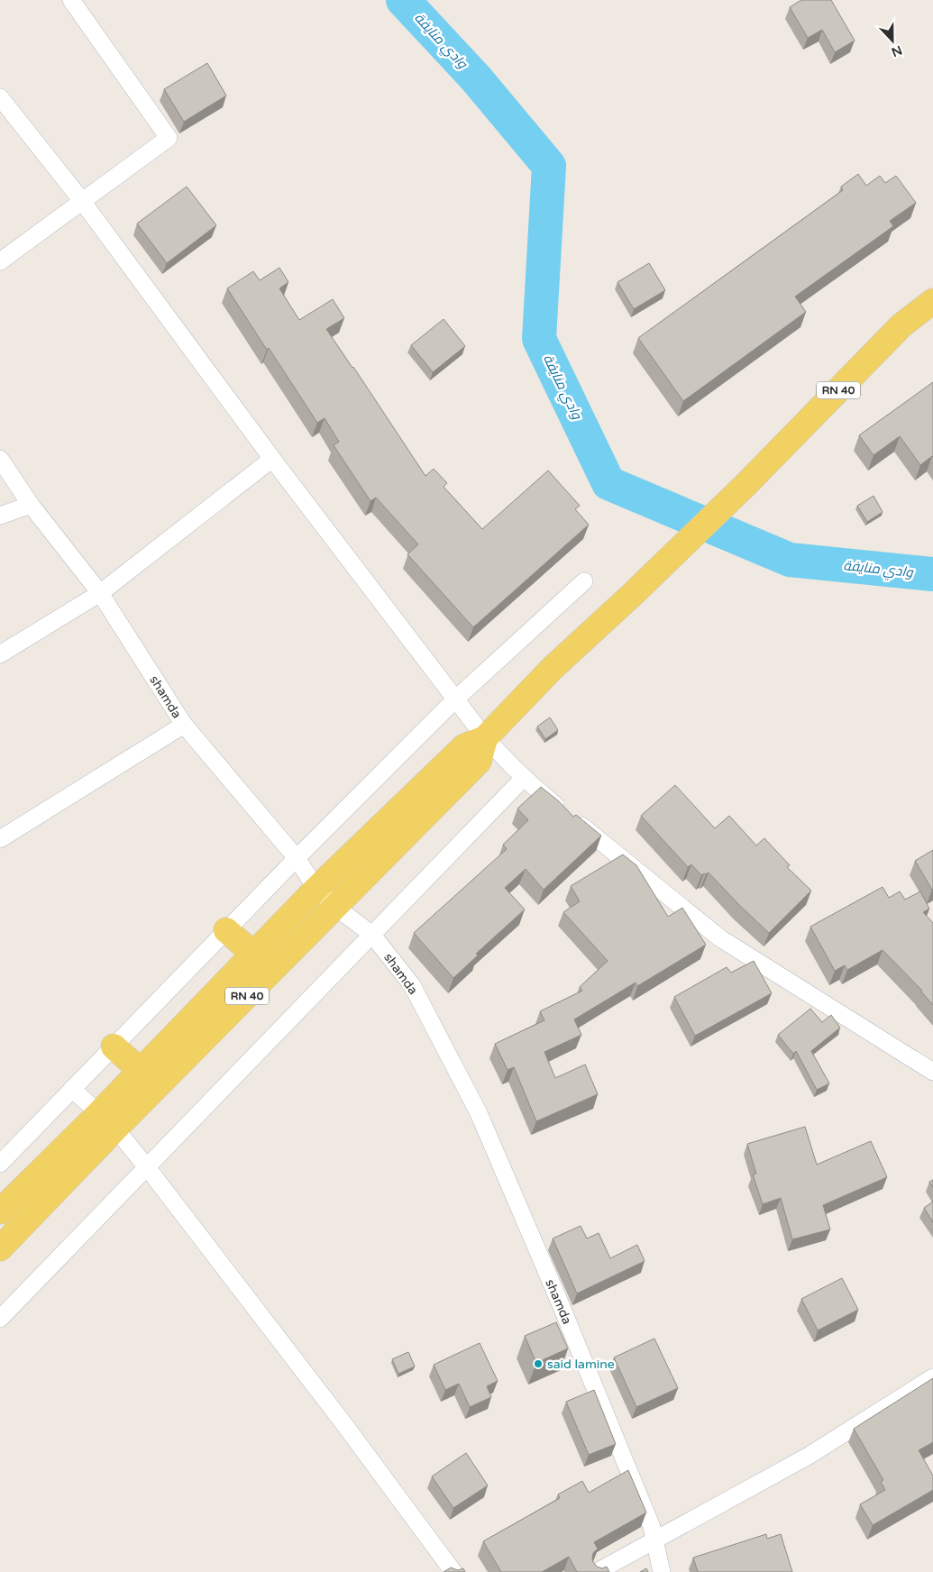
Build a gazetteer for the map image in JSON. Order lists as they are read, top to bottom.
{
  "streets": {
    "main road": ["RN 40"],
    "street": ["shamda"]
  },
  "crossings": [
    ["RN 40", "shamda"]
  ],
  "water": ["وادي منايفة"],
  "places": ["said lamine"],
  "north": "bottom"
}
